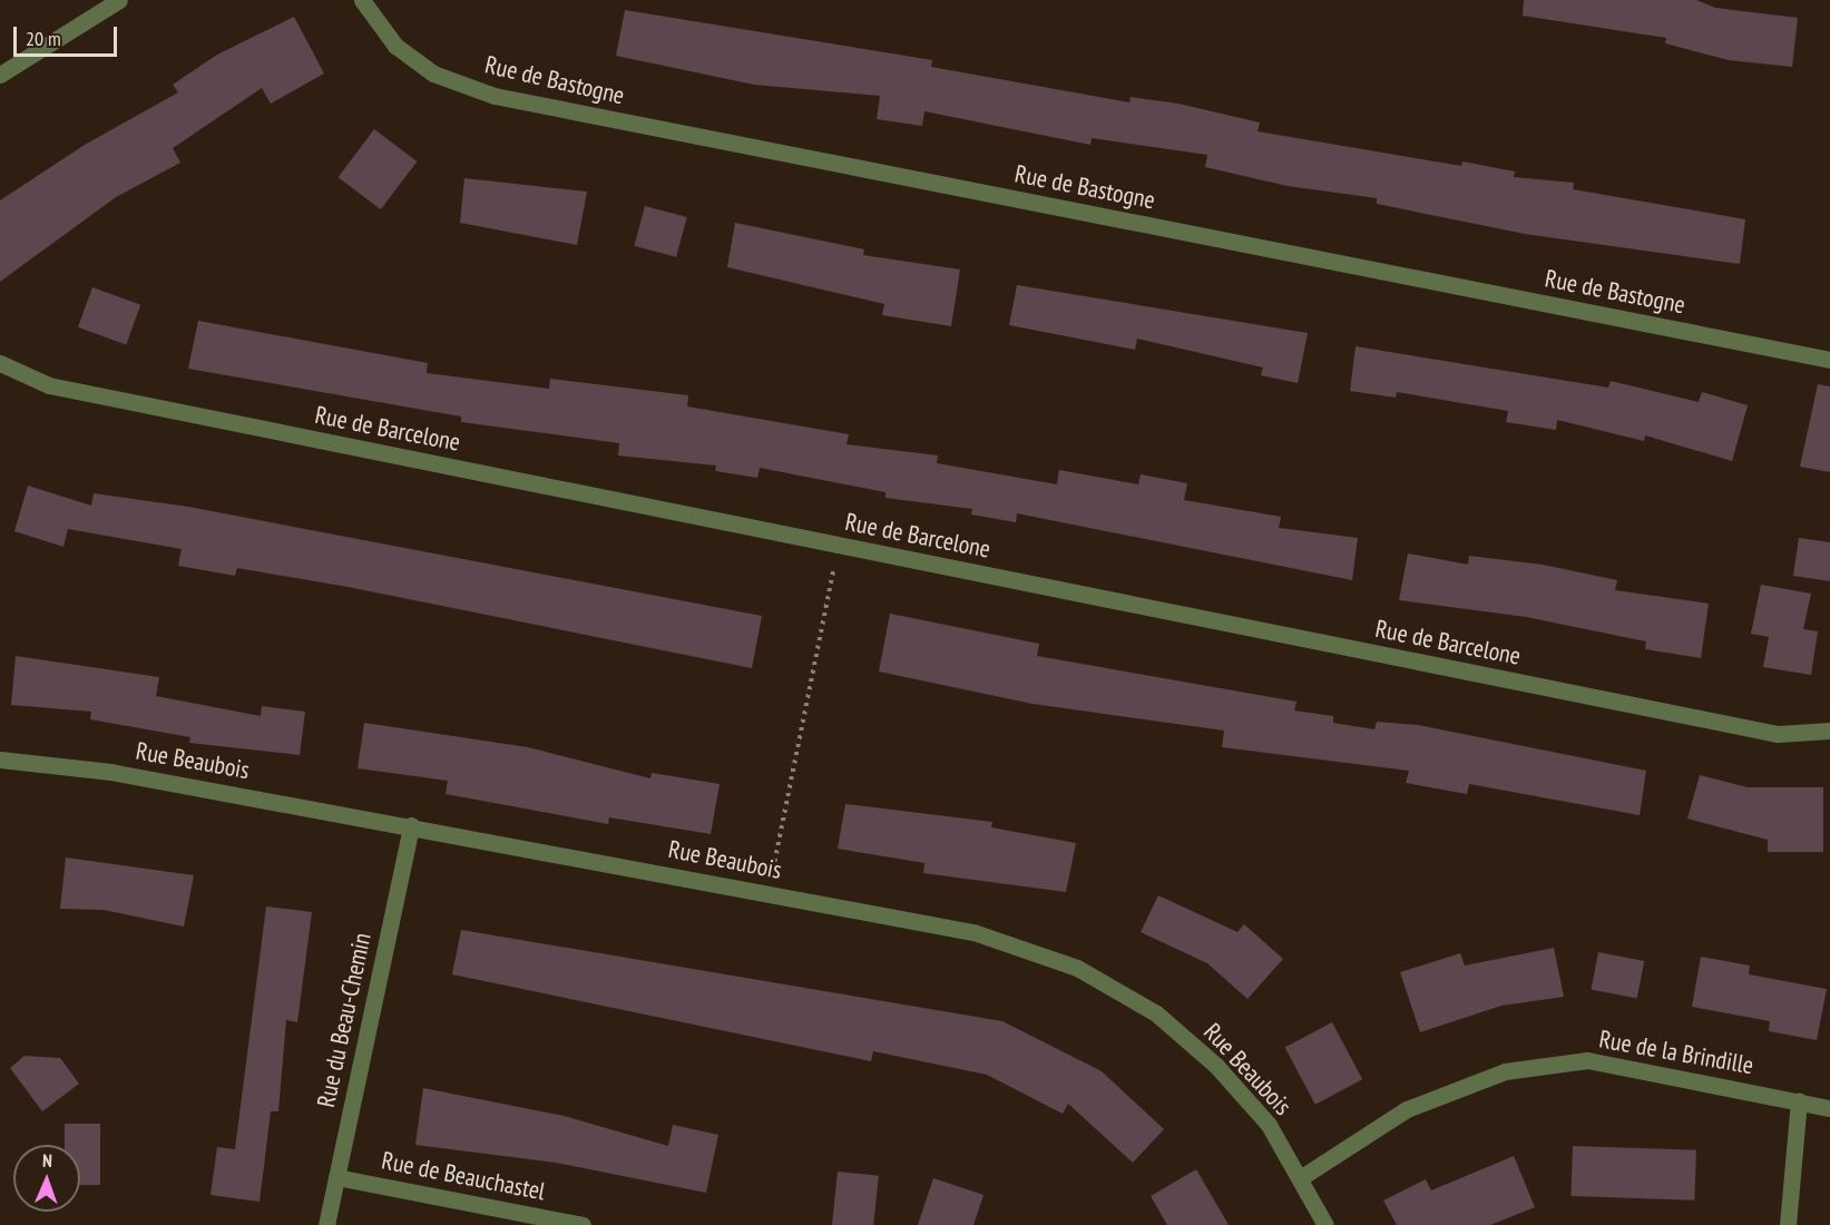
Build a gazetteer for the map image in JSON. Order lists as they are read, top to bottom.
{
  "streets": {
    "street": [
      "Rue de Bastogne",
      "Rue de Barcelone",
      "Rue Beaubois",
      "Rue du Beau-Chemin",
      "Rue de la Brindille",
      "Rue de Beauchastel"
    ]
  },
  "crossings": [
    ["Rue Beaubois", "Rue du Beau-Chemin"],
    ["Rue Beaubois", "Rue de la Brindille"],
    ["Rue du Beau-Chemin", "Rue de Beauchastel"]
  ],
  "scale_bar": "20 m",
  "north": "top"
}
